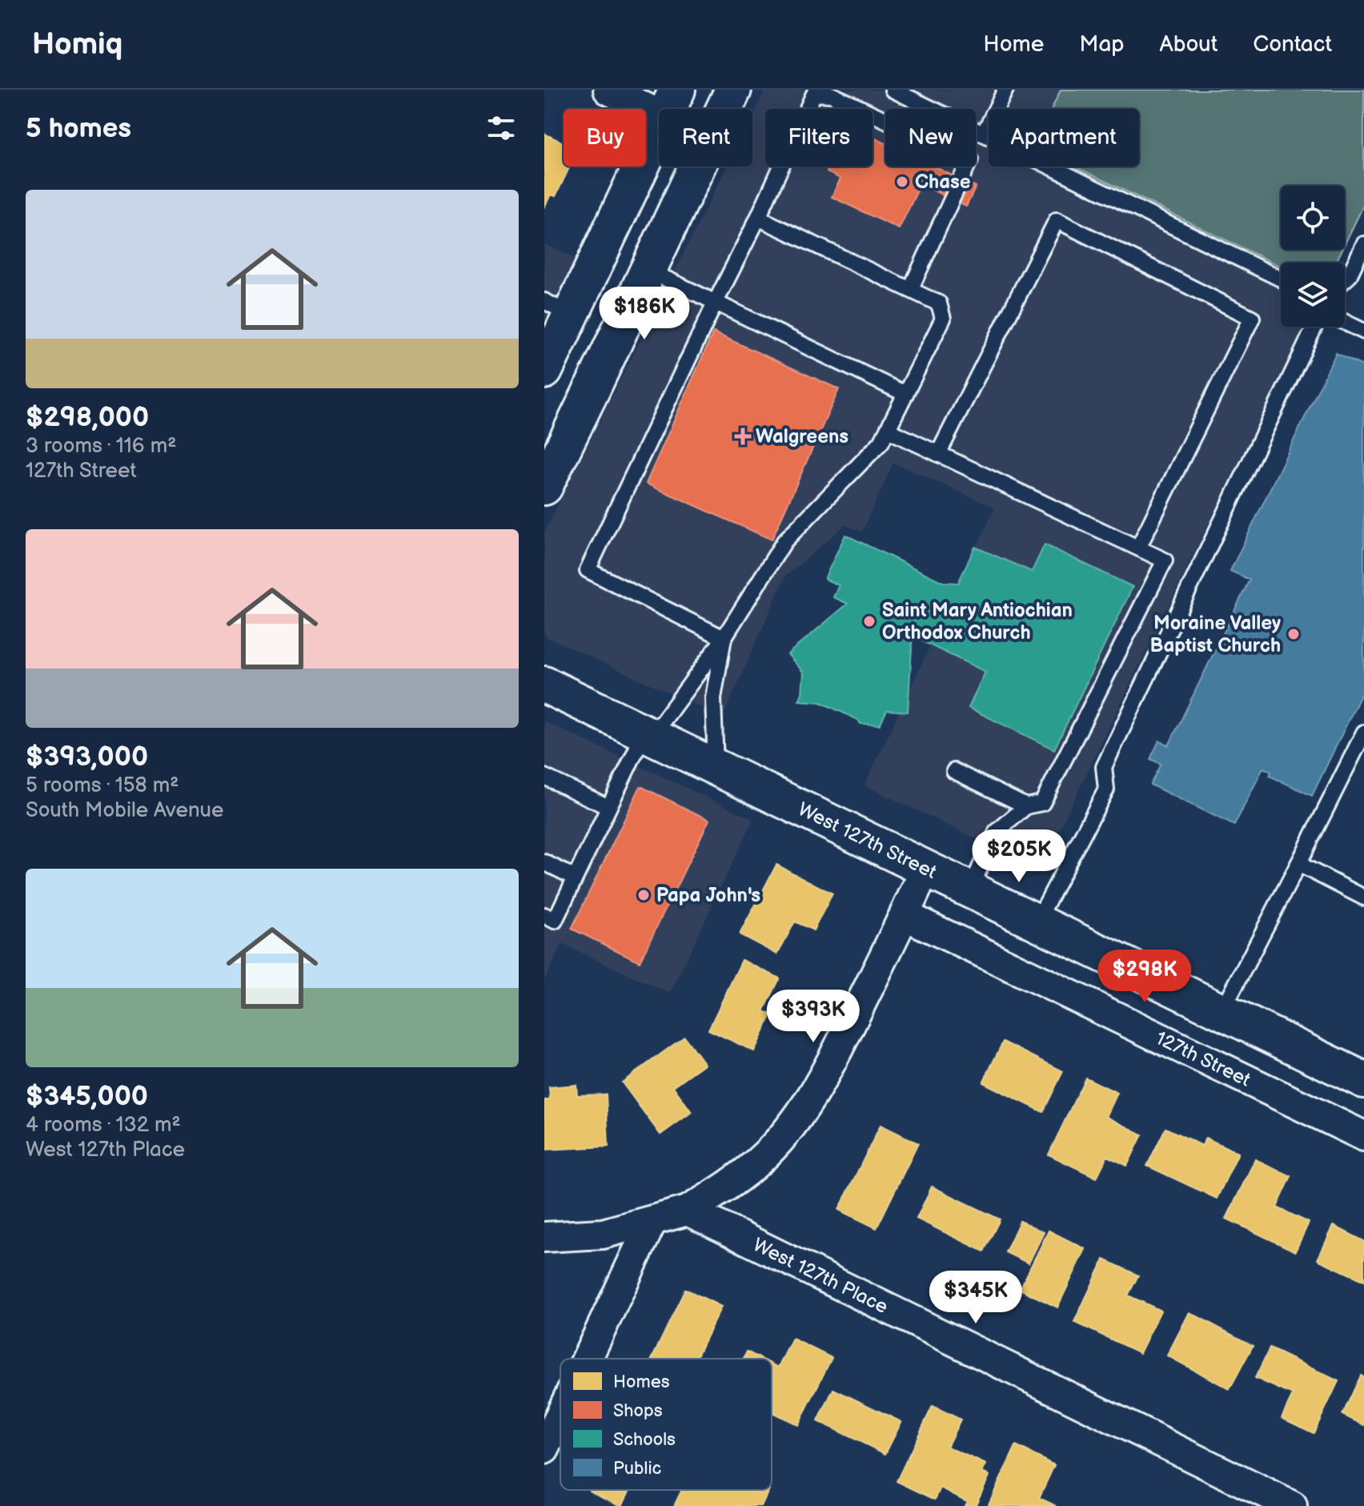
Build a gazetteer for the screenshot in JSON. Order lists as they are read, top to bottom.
{
  "streets": {
    "main road": ["West 127th Street"],
    "street": ["127th Street", "West 127th Place"]
  },
  "places": {
    "other": [
      "Chase",
      "Saint Mary Antiochian Orthodox Church",
      "Moraine Valley Baptist Church",
      "Papa John's"
    ],
    "health": ["Walgreens"]
  },
  "legend": [
    "Homes",
    "Shops",
    "Schools",
    "Public"
  ],
  "page": {
    "header": "Homiq",
    "nav": [
      "Home",
      "Map",
      "About",
      "Contact"
    ],
    "heading": "5 homes",
    "chip": [
      "Buy",
      "Rent",
      "Filters",
      "New",
      "Apartment"
    ],
    "list": [
      {
        "name": "$298,000",
        "note": "3 rooms · 116 m² · 127th Street"
      },
      {
        "name": "$393,000",
        "note": "5 rooms · 158 m² · South Mobile Avenue"
      },
      {
        "name": "$345,000",
        "note": "4 rooms · 132 m² · West 127th Place"
      }
    ],
    "price": [
      "$186K",
      "$205K",
      "$298K",
      "$393K",
      "$345K"
    ]
  }
}
